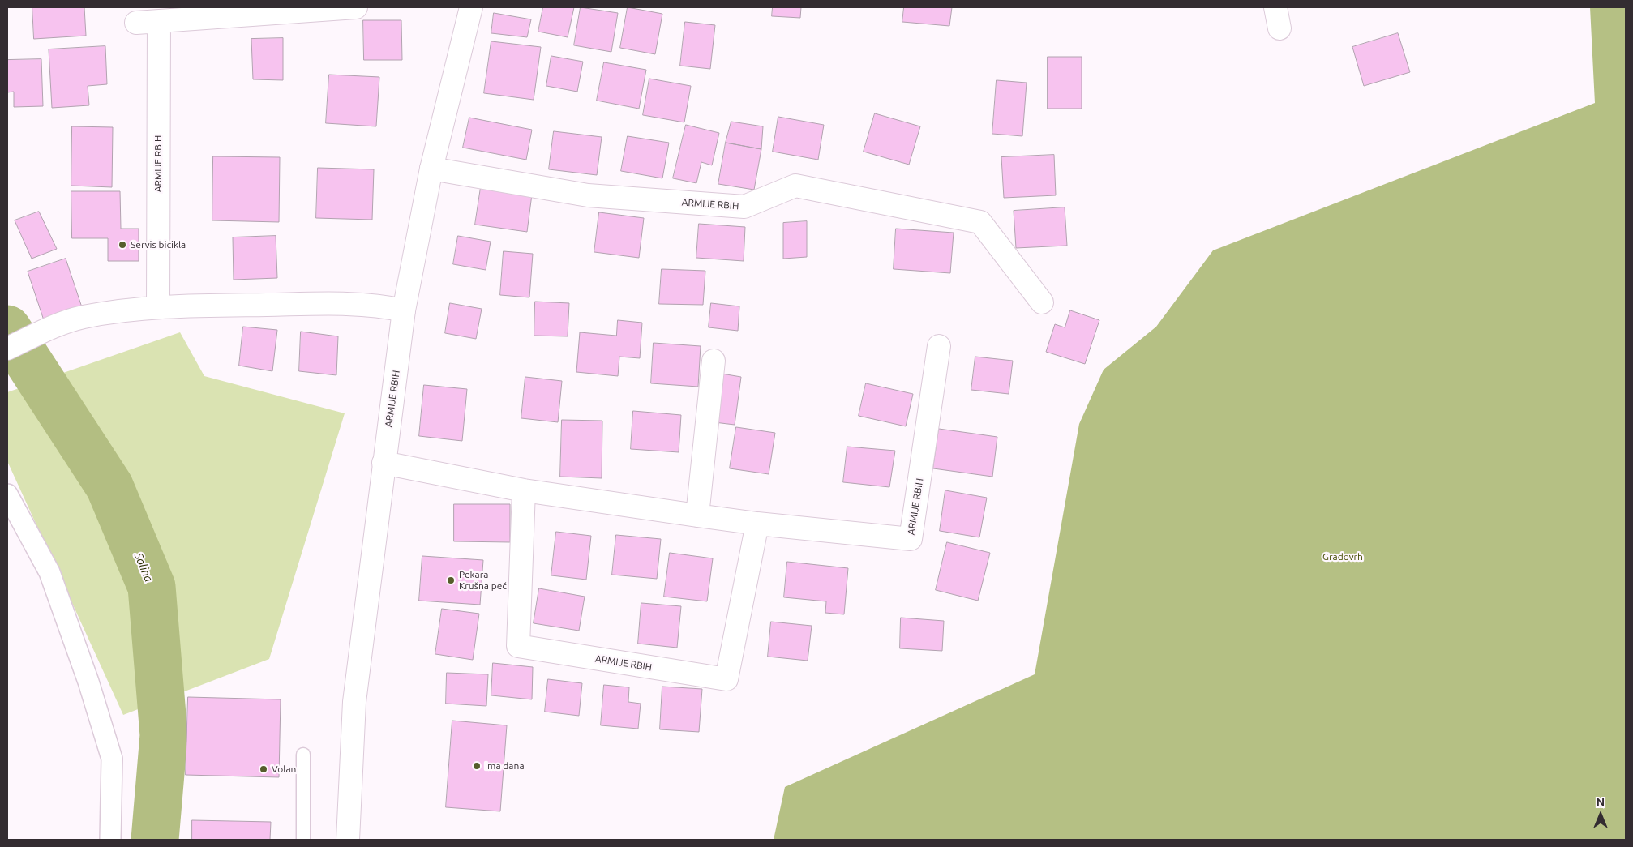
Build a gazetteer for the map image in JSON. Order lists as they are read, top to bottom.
{
  "streets": {
    "street": ["ARMIJE RBIH"]
  },
  "water": ["Solina"],
  "parks": ["Gradovrh"],
  "places": [
    "Servis bicikla",
    "Pekara Krušna peć",
    "Ima dana",
    "Volan"
  ],
  "north": "top"
}
